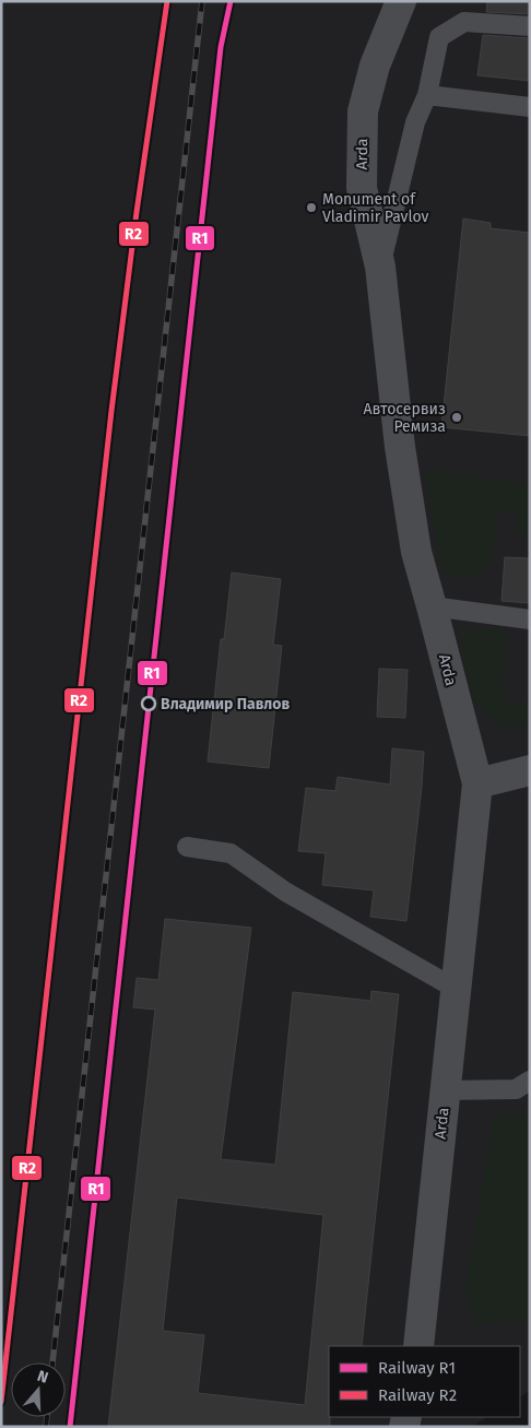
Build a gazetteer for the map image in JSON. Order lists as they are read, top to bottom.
{
  "streets": {
    "street": ["Arda"]
  },
  "places": ["Monument of Vladimir Pavlov", "Автосервиз Ремиза", "Владимир Павлов"],
  "lines": ["rail line R1", "rail line R2"],
  "legend": ["Railway R1", "Railway R2"],
  "north": "top"
}
